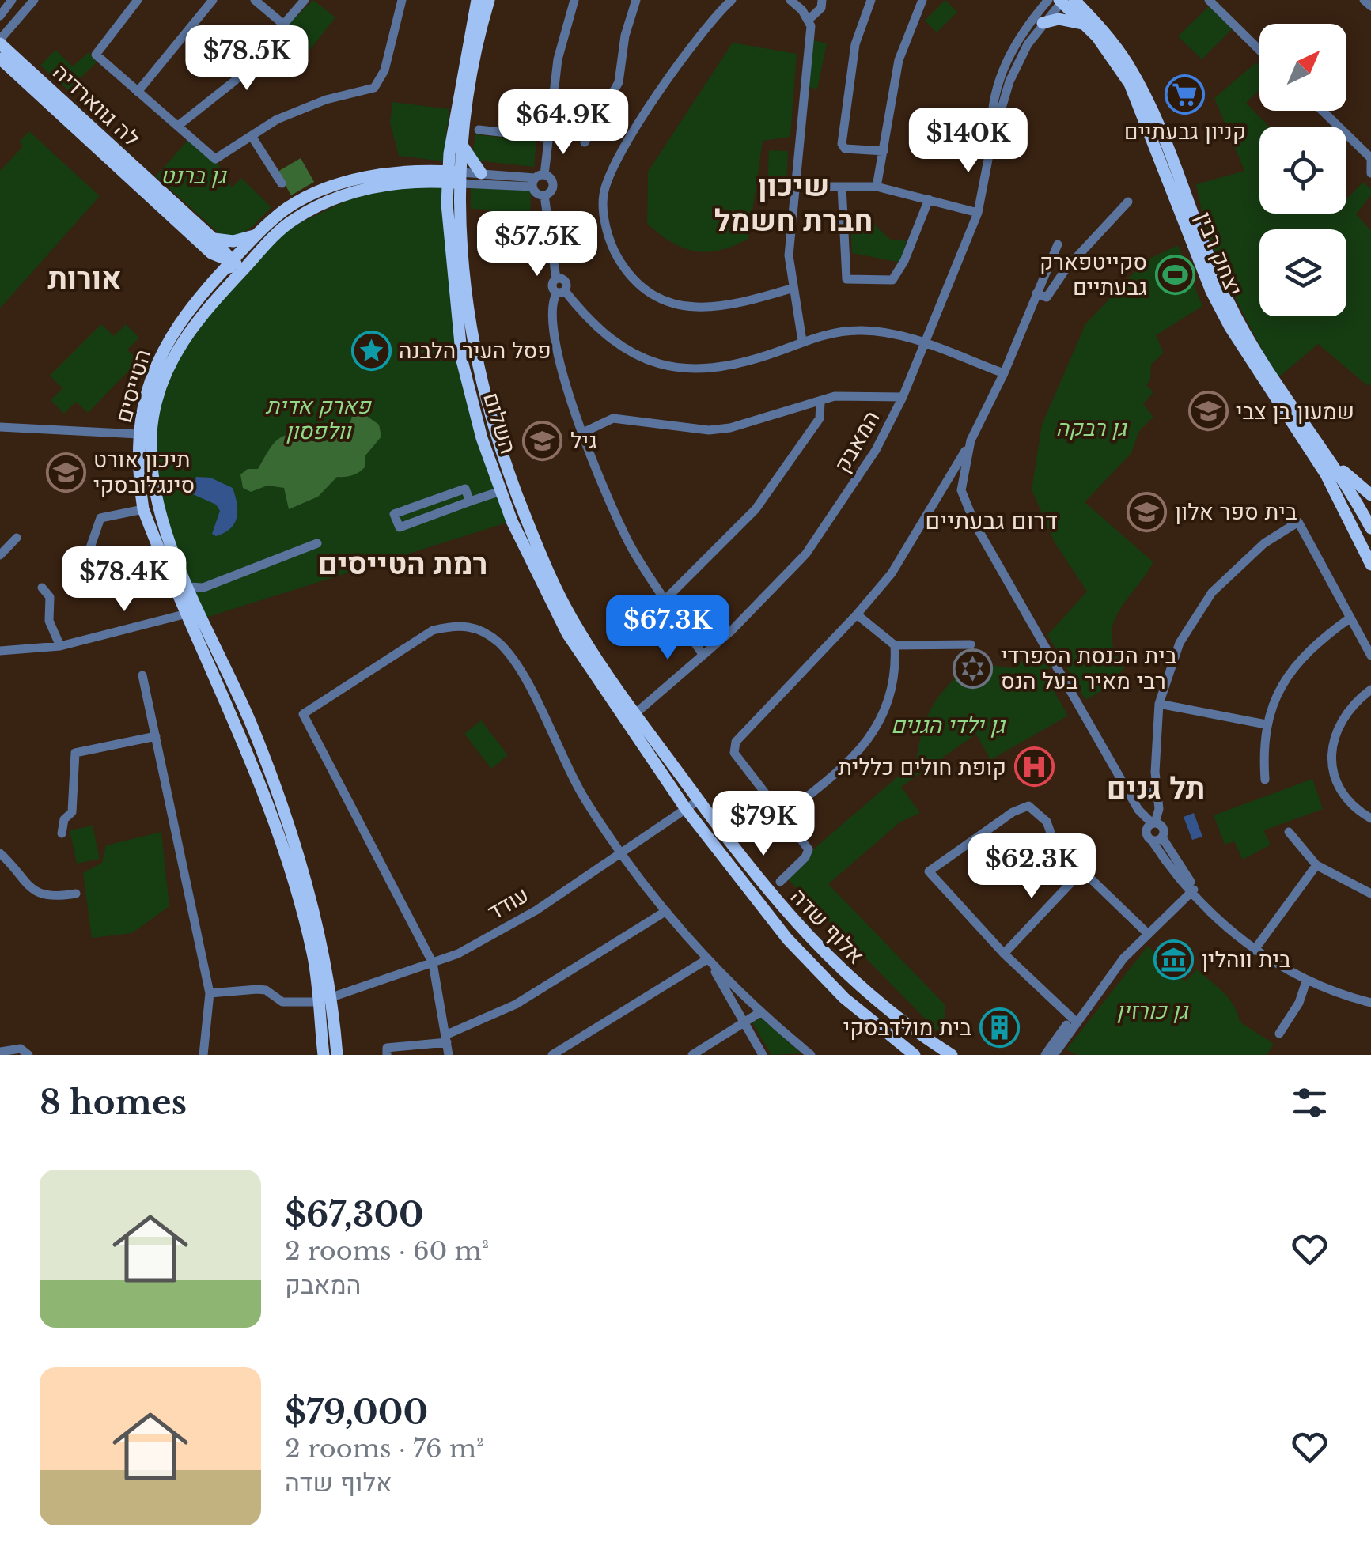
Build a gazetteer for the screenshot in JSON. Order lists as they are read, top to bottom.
{
  "streets": {
    "main road": [
      "לה גווארדיה",
      "יצחק רבין",
      "הטייסים",
      "השלום",
      "אלוף שדה"
    ],
    "street": ["המאבק", "עודד"]
  },
  "crossings": [
    ["לה גווארדיה", "הטייסים"],
    ["יצחק רבין", "המאבק"],
    ["הטייסים", "השלום"],
    ["הטייסים", "עודד"],
    ["השלום", "המאבק"],
    ["השלום", "עודד"],
    ["השלום", "אלוף שדה"],
    ["עודד", "אלוף שדה"]
  ],
  "districts": [
    "שיכון חברת חשמל",
    "אורות",
    "דרום גבעתיים",
    "רמת הטייסים",
    "תל גנים"
  ],
  "parks": [
    "גן ברנט",
    "פארק אדית וולפסון",
    "גן רבקה",
    "גן ילדי הגנים",
    "גן כורזין"
  ],
  "places": {
    "supermarket": ["קניון גבעתיים"],
    "sports": ["סקייטפארק גבעתיים"],
    "place": ["פסל העיר הלבנה"],
    "school or university": [
      "שמעון בן צבי",
      "גיל",
      "תיכון אורט סינגלובסקי",
      "בית ספר אלון"
    ],
    "synagogue": ["בית הכנסת הספרדי רבי מאיר בעל הנס"],
    "hospital": ["קופת חולים כללית"],
    "museum": ["בית ווהלין"],
    "building": ["בית מולדבסקי"]
  },
  "north": "top right",
  "page": {
    "price": [
      "$78.5K",
      "$64.9K",
      "$140K",
      "$57.5K",
      "$78.4K",
      "$67.3K",
      "$79K",
      "$62.3K"
    ],
    "heading": "8 homes",
    "list": [
      {
        "name": "$67,300",
        "note": "2 rooms · 60 m² · המאבק"
      },
      {
        "name": "$79,000",
        "note": "2 rooms · 76 m² · אלוף שדה"
      }
    ]
  }
}
